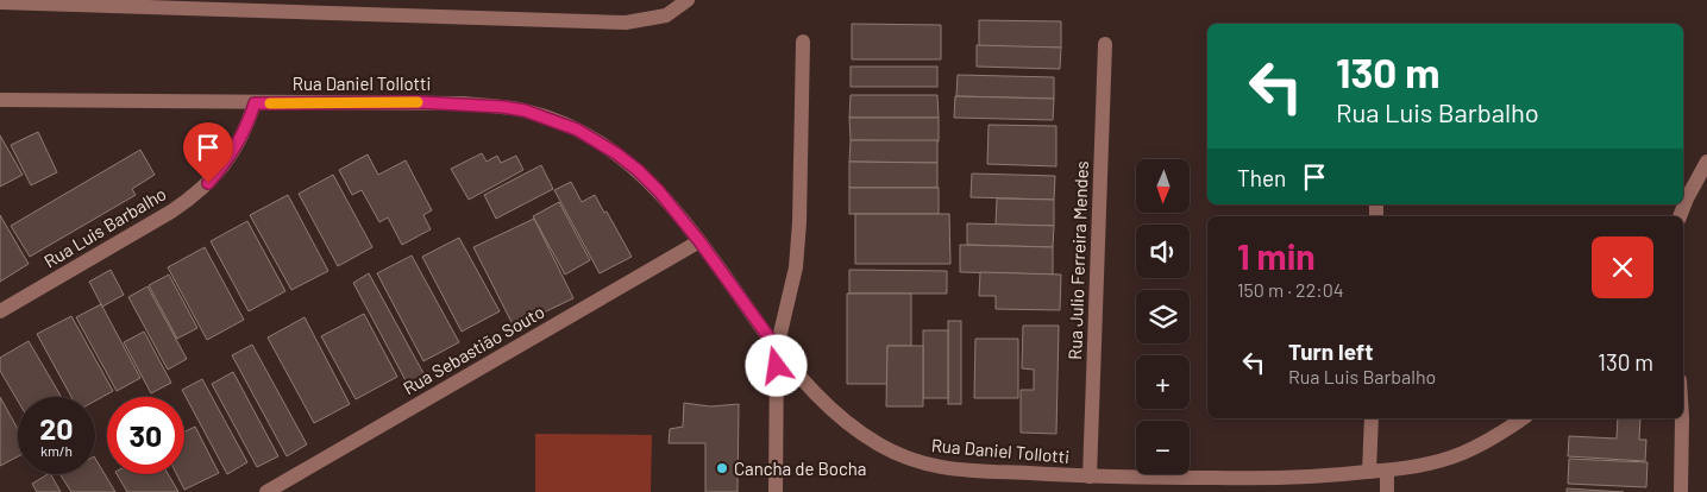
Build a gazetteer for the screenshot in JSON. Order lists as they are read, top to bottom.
{
  "streets": {
    "street": [
      "Rua Daniel Tollotti",
      "Rua Luis Barbalho",
      "Rua Julio Ferreira Mendes",
      "Rua Sebastião Souto"
    ]
  },
  "crossings": [
    ["Rua Daniel Tollotti", "Rua Luis Barbalho"],
    ["Rua Daniel Tollotti", "Rua Julio Ferreira Mendes"],
    ["Rua Daniel Tollotti", "Rua Sebastião Souto"]
  ],
  "places": ["Cancha de Bocha"],
  "north": "bottom",
  "page": {
    "turn": ["130 m", "Rua Luis Barbalho"],
    "then": "Then",
    "map_buttons": ["+", "−"],
    "heading": ["1 min", "150 m · 22:04"],
    "list": [
      {
        "name": "Turn left",
        "note": "Rua Luis Barbalho",
        "value": "130 m"
      }
    ],
    "speed": "20 km/h",
    "limit": "30"
  }
}
